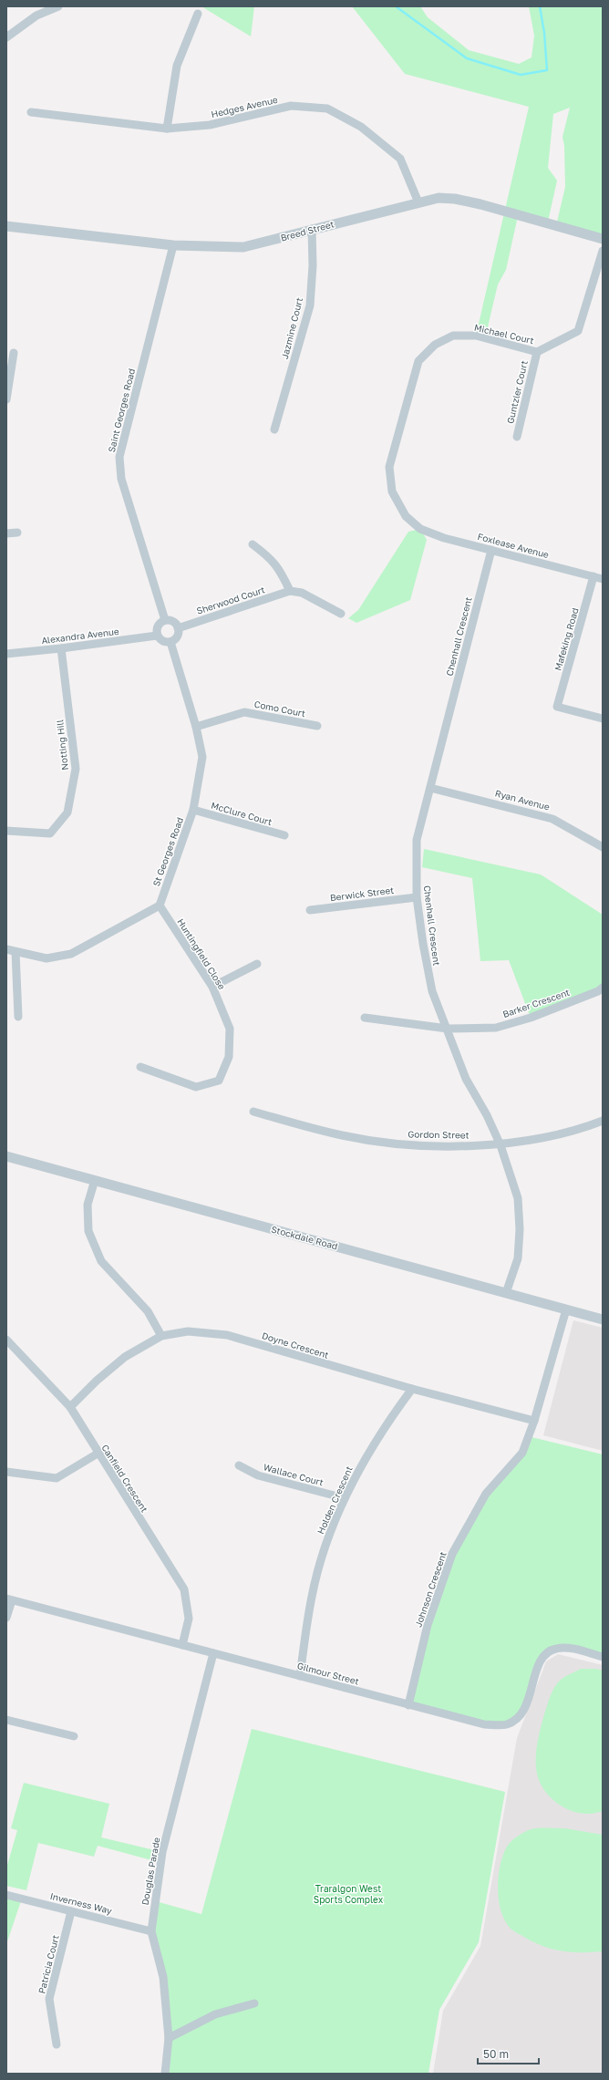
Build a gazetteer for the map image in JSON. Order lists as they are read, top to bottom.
{
  "streets": {
    "street": [
      "Hedges Avenue",
      "Breed Street",
      "Jazmine Court",
      "Michael Court",
      "Guntzler Court",
      "Saint Georges Road",
      "Foxlease Avenue",
      "Sherwood Court",
      "Alexandra Avenue",
      "Chenhall Crescent",
      "Mafeking Road",
      "Como Court",
      "Notting Hill",
      "Ryan Avenue",
      "McClure Court",
      "St Georges Road",
      "Berwick Street",
      "Huntingfield Close",
      "Barker Crescent",
      "Gordon Street",
      "Stockdale Road",
      "Doyne Crescent",
      "Wallace Court",
      "Canfield Crescent",
      "Holden Crescent",
      "Johnson Crescent",
      "Gilmour Street",
      "Douglas Parade",
      "Inverness Way",
      "Patricia Court"
    ]
  },
  "crossings": [
    ["Hedges Avenue", "Breed Street"],
    ["Breed Street", "Jazmine Court"],
    ["Breed Street", "Saint Georges Road"],
    ["Michael Court", "Guntzler Court"],
    ["Michael Court", "Foxlease Avenue"],
    ["Saint Georges Road", "Sherwood Court"],
    ["Saint Georges Road", "Alexandra Avenue"],
    ["Saint Georges Road", "St Georges Road"],
    ["Foxlease Avenue", "Chenhall Crescent"],
    ["Foxlease Avenue", "Mafeking Road"],
    ["Sherwood Court", "Alexandra Avenue"],
    ["Sherwood Court", "St Georges Road"],
    ["Alexandra Avenue", "Notting Hill"],
    ["Alexandra Avenue", "St Georges Road"],
    ["Chenhall Crescent", "Ryan Avenue"],
    ["Chenhall Crescent", "Berwick Street"],
    ["Chenhall Crescent", "Barker Crescent"],
    ["Chenhall Crescent", "Gordon Street"],
    ["Chenhall Crescent", "Stockdale Road"],
    ["Como Court", "St Georges Road"],
    ["McClure Court", "St Georges Road"],
    ["St Georges Road", "Huntingfield Close"],
    ["Stockdale Road", "Johnson Crescent"],
    ["Doyne Crescent", "Canfield Crescent"],
    ["Doyne Crescent", "Holden Crescent"],
    ["Doyne Crescent", "Johnson Crescent"],
    ["Wallace Court", "Holden Crescent"],
    ["Canfield Crescent", "Gilmour Street"],
    ["Holden Crescent", "Gilmour Street"],
    ["Johnson Crescent", "Gilmour Street"],
    ["Gilmour Street", "Douglas Parade"],
    ["Douglas Parade", "Inverness Way"],
    ["Inverness Way", "Patricia Court"]
  ],
  "parks": ["Traralgon West Sports Complex"],
  "scale_bar": "50 m"
}
